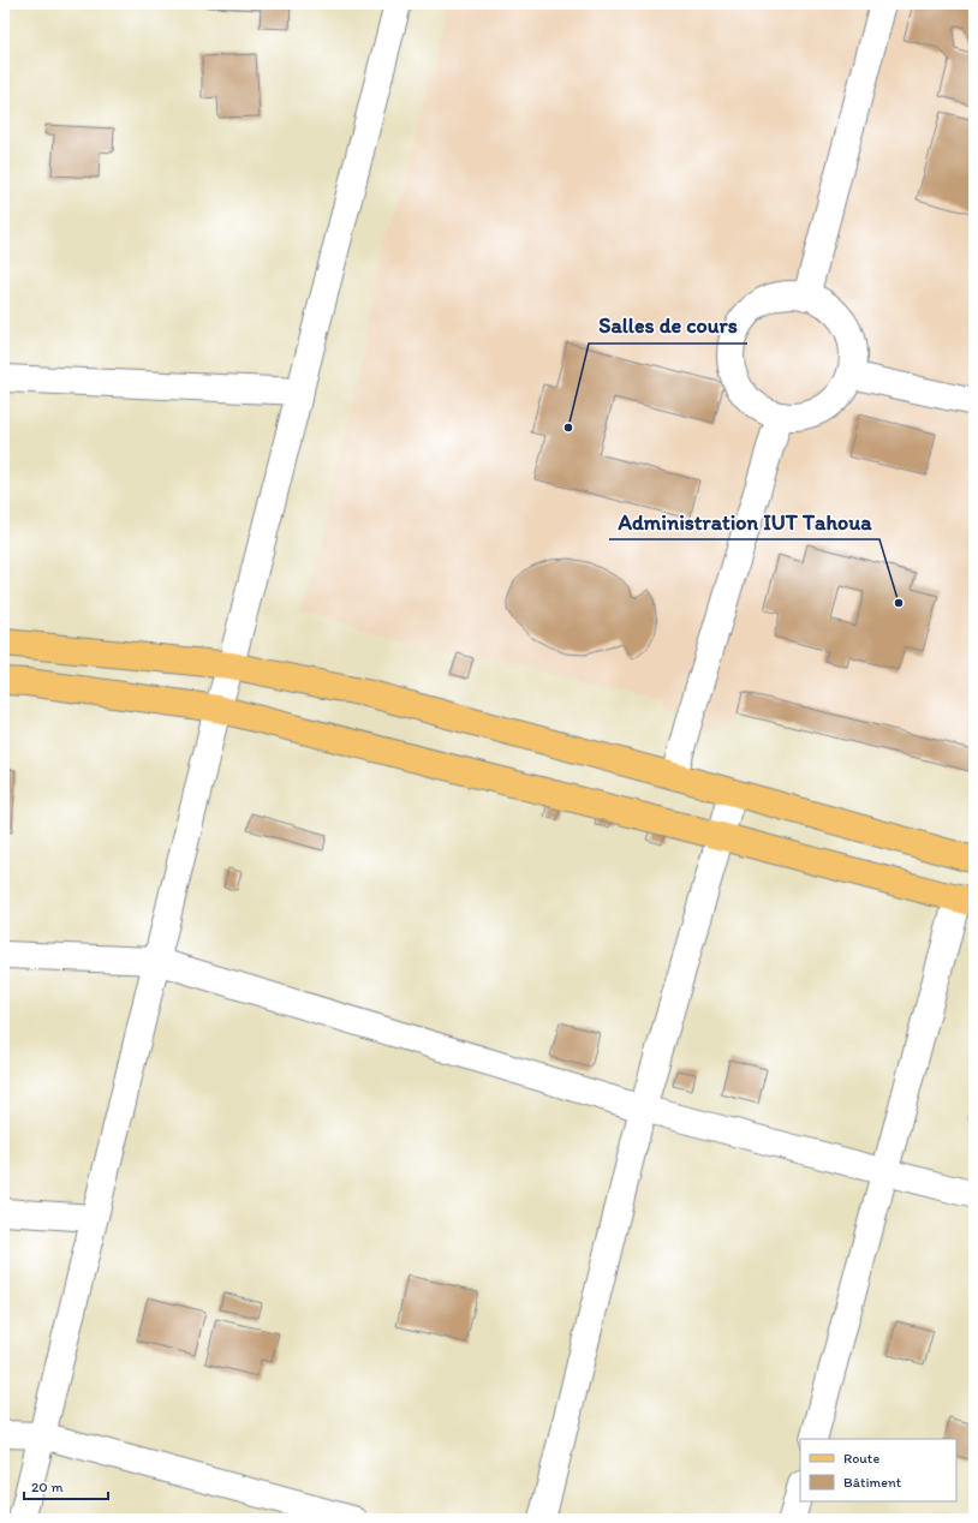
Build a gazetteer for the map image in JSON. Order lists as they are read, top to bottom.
{
  "places": ["Salles de cours", "Administration IUT Tahoua"],
  "legend": ["Route", "Bâtiment"],
  "scale_bar": "20 m"
}
